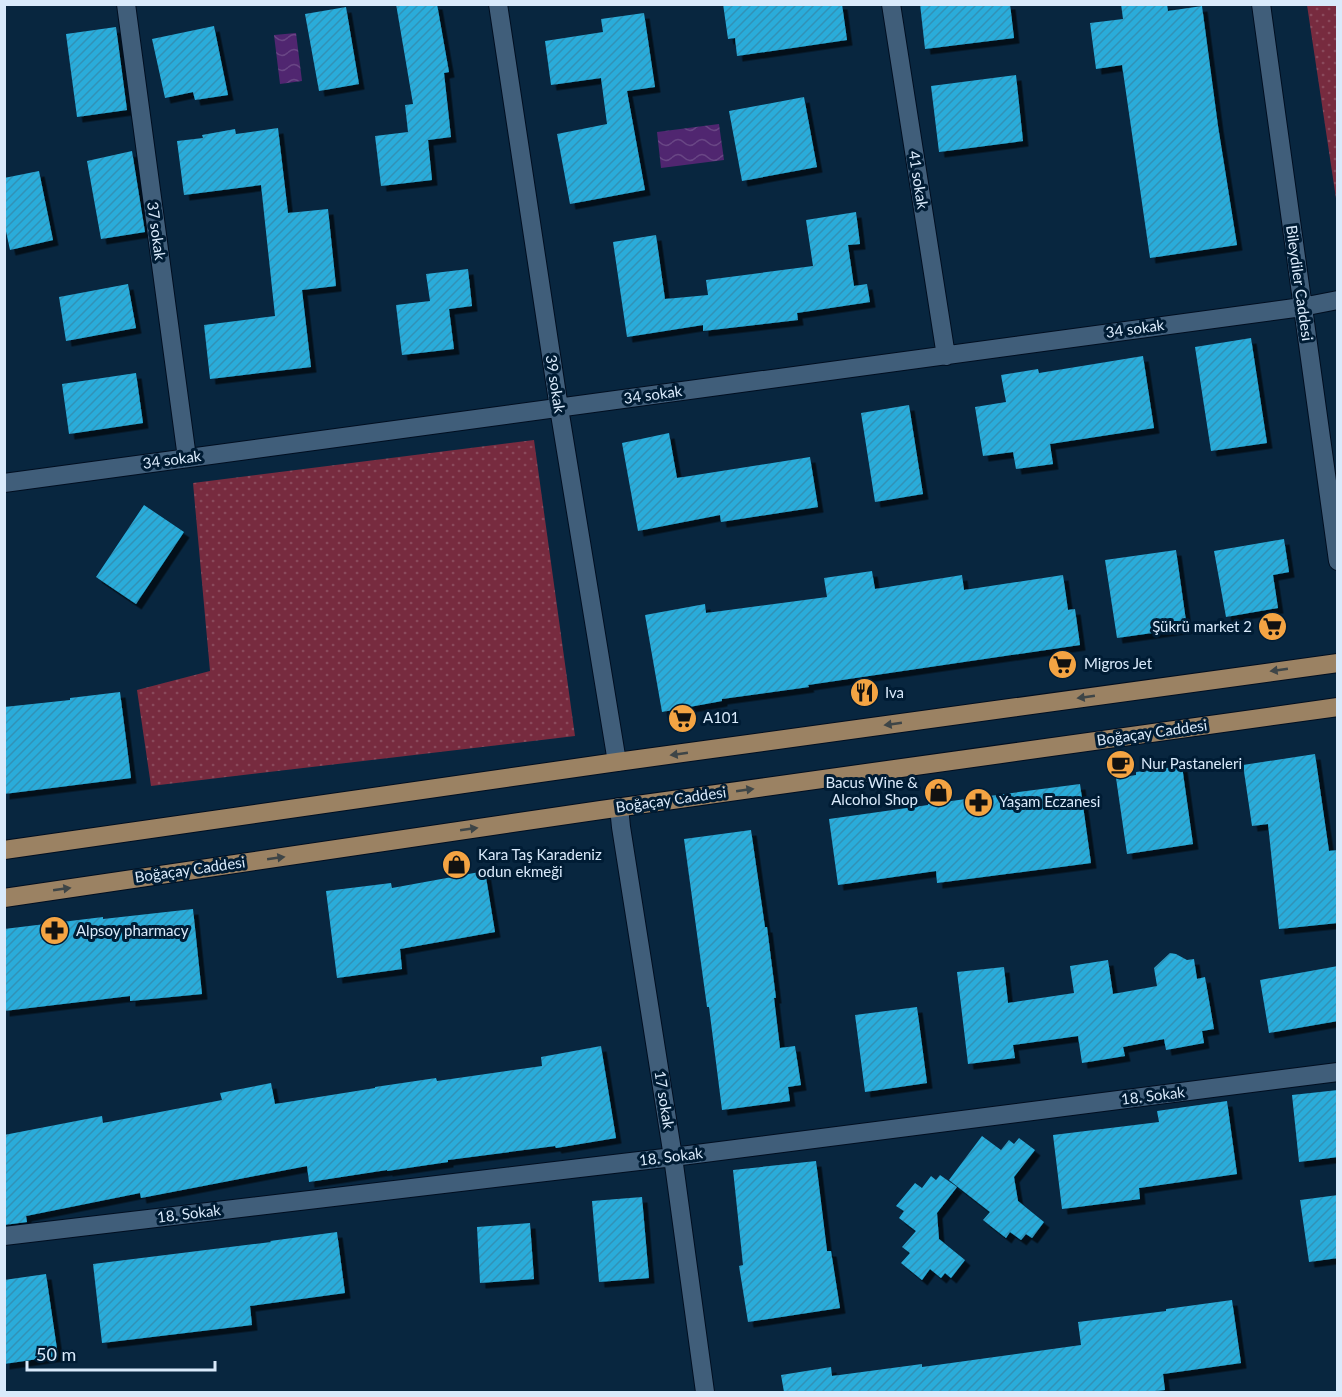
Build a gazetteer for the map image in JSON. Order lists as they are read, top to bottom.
{
  "streets": {
    "main road": ["Boğaçay Caddesi"],
    "street": [
      "41 sokak",
      "37 sokak",
      "Bileydiler Caddesi",
      "34 sokak",
      "39 sokak",
      "18. Sokak",
      "17 sokak"
    ]
  },
  "crossings": [
    ["41 sokak", "34 sokak"],
    ["37 sokak", "34 sokak"],
    ["Bileydiler Caddesi", "34 sokak"],
    ["34 sokak", "39 sokak"],
    ["Boğaçay Caddesi", "17 sokak"],
    ["18. Sokak", "17 sokak"]
  ],
  "places": {
    "supermarket": ["Şükrü market 2", "Migros Jet", "A101"],
    "restaurant": ["Iva"],
    "cafe": ["Nur Pastaneleri"],
    "shop": ["Bacus Wine & Alcohol Shop", "Kara Taş Karadeniz odun ekmeği"],
    "pharmacy": ["Yaşam Eczanesi", "Alpsoy pharmacy"]
  },
  "scale_bar": "50 m"
}
